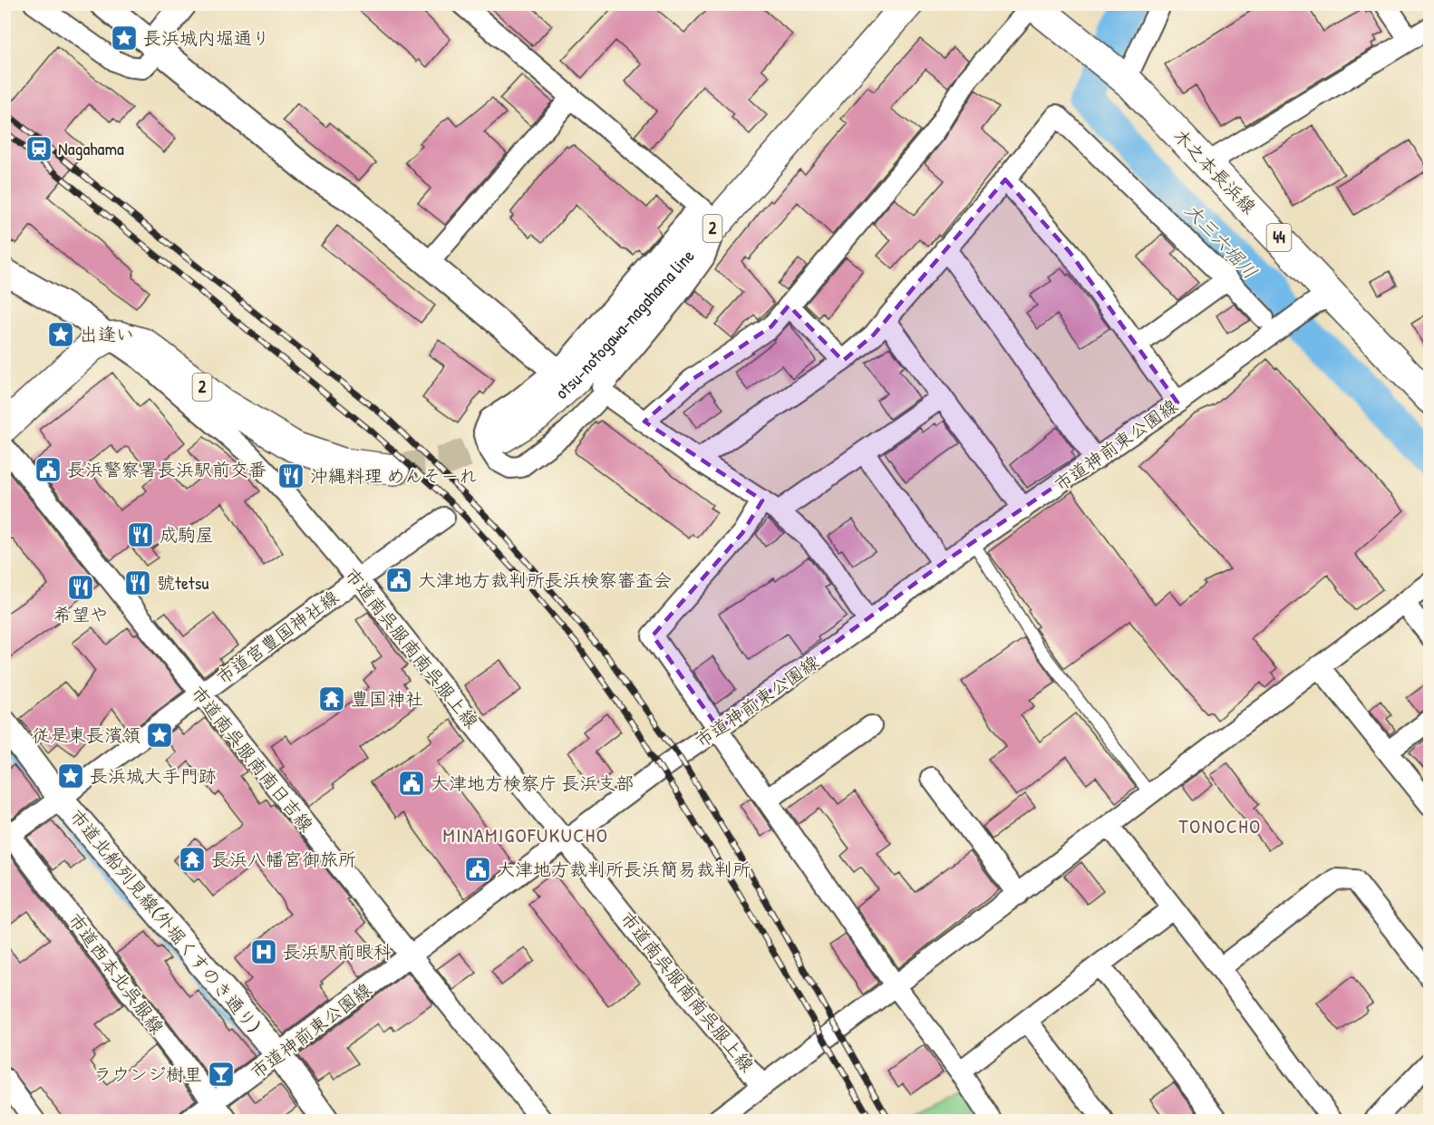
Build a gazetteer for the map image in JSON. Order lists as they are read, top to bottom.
{
  "streets": {
    "main road": [
      "木之本長浜線",
      "2",
      "44",
      "otsu-notogawa-nagahama line"
    ],
    "street": [
      "市道神前東公園線",
      "市道宮豊国神社線",
      "市道南呉服南南呉服上線",
      "市道南呉服南南日吉線",
      "市道北船列見線(外堀くすのき通り)",
      "市道西本北呉服線"
    ]
  },
  "crossings": [
    ["木之本長浜線", "市道神前東公園線"],
    ["2", "市道南呉服南南呉服上線"],
    ["市道神前東公園線", "市道南呉服南南呉服上線"],
    ["市道神前東公園線", "市道南呉服南南日吉線"],
    ["市道神前東公園線", "市道北船列見線(外堀くすのき通り)"],
    ["市道神前東公園線", "市道西本北呉服線"],
    ["市道宮豊国神社線", "市道南呉服南南呉服上線"],
    ["市道宮豊国神社線", "市道南呉服南南日吉線"],
    ["市道宮豊国神社線", "市道北船列見線(外堀くすのき通り)"],
    ["市道宮豊国神社線", "市道西本北呉服線"]
  ],
  "districts": ["TONOCHO", "MINAMIGOFUKUCHO"],
  "water": ["大三六堀川"],
  "places": {
    "place": [
      "長浜城内堀通り",
      "出逢い",
      "従是東長濱領",
      "長浜城大手門跡"
    ],
    "station": ["Nagahama"],
    "public building": [
      "長浜警察署長浜駅前交番",
      "大津地方裁判所長浜検察審査会",
      "大津地方検察庁 長浜支部",
      "大津地方裁判所長浜簡易裁判所"
    ],
    "restaurant": [
      "沖縄料理 めんそーれ",
      "成駒屋",
      "號tetsu",
      "希望や"
    ],
    "temple": ["豊国神社", "長浜八幡宮御旅所"],
    "hospital": ["長浜駅前眼科"],
    "bar": ["ラウンジ樹里"]
  }
}
